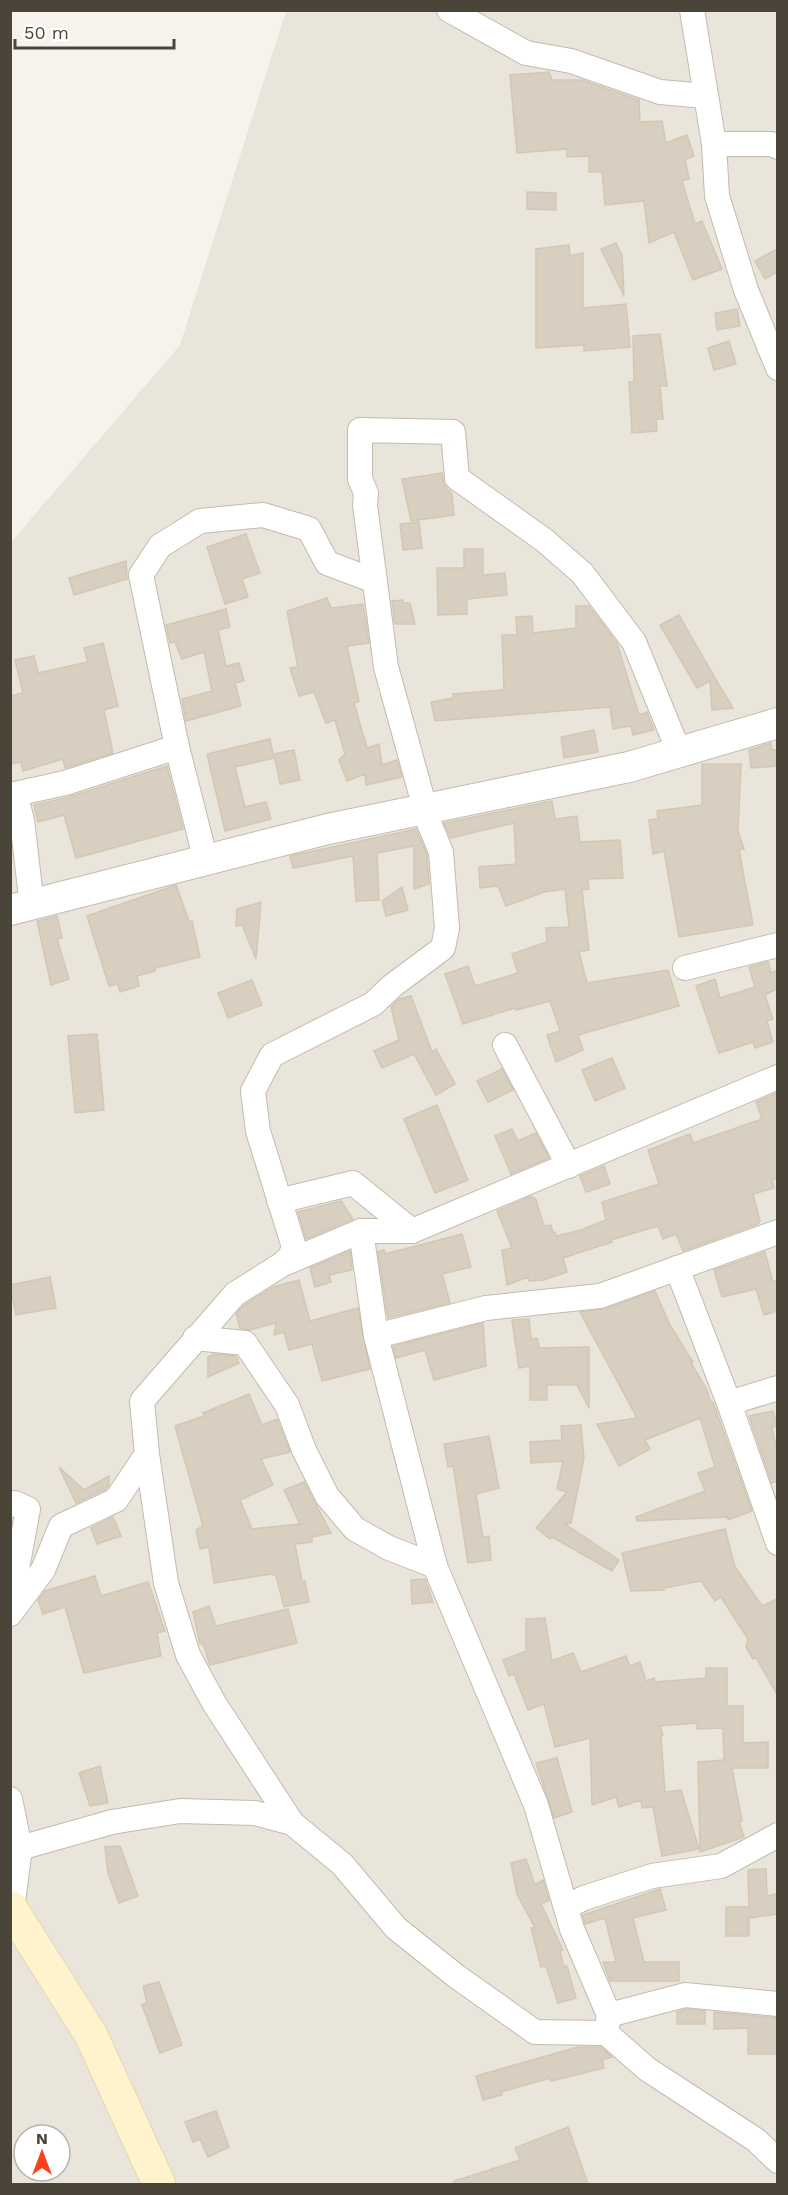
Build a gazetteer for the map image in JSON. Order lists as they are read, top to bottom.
{
  "scale_bar": "50 m",
  "north": "top"
}
